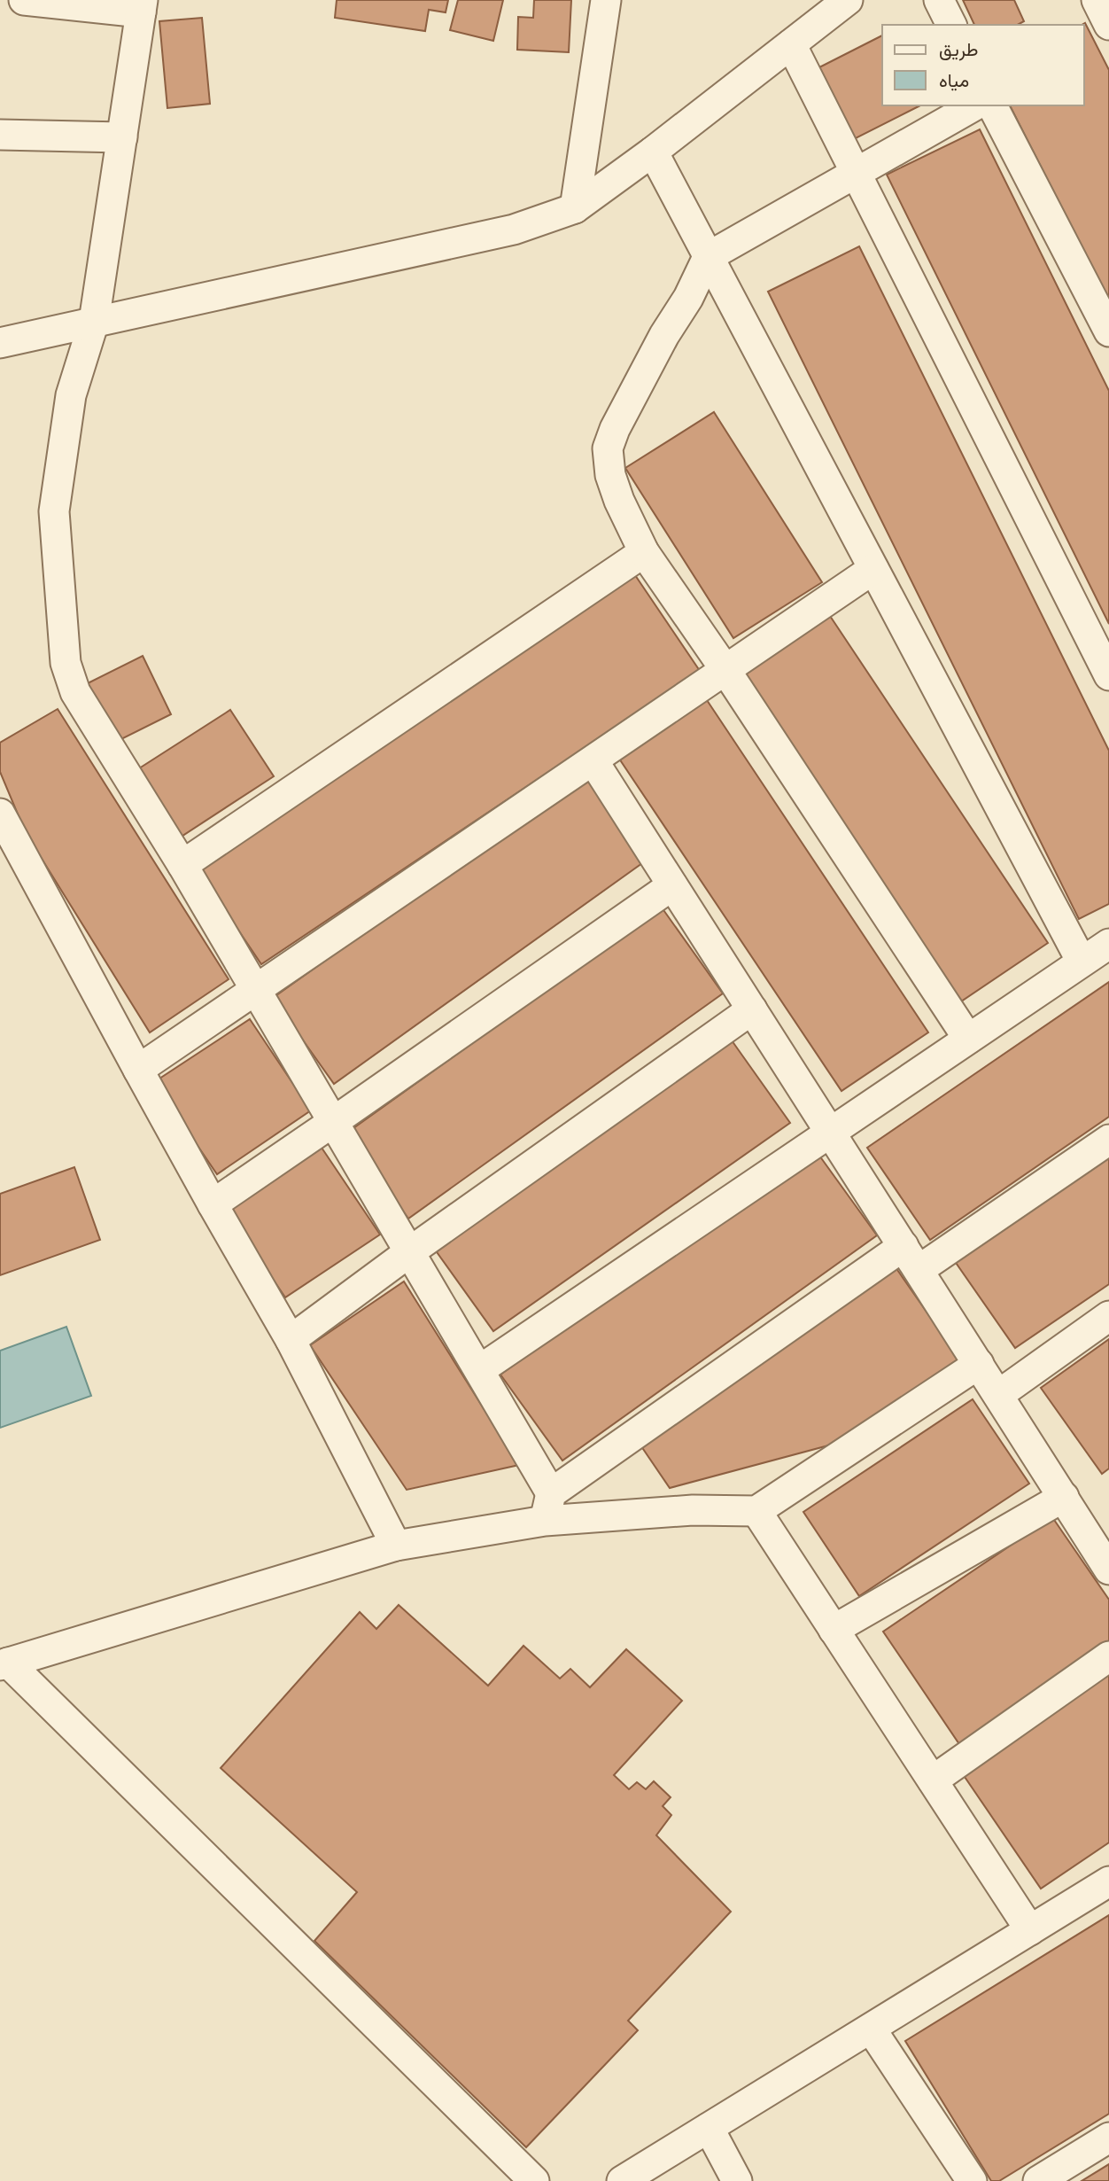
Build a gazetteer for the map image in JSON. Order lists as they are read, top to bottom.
{
  "legend": ["طريق", "مياه"]
}
